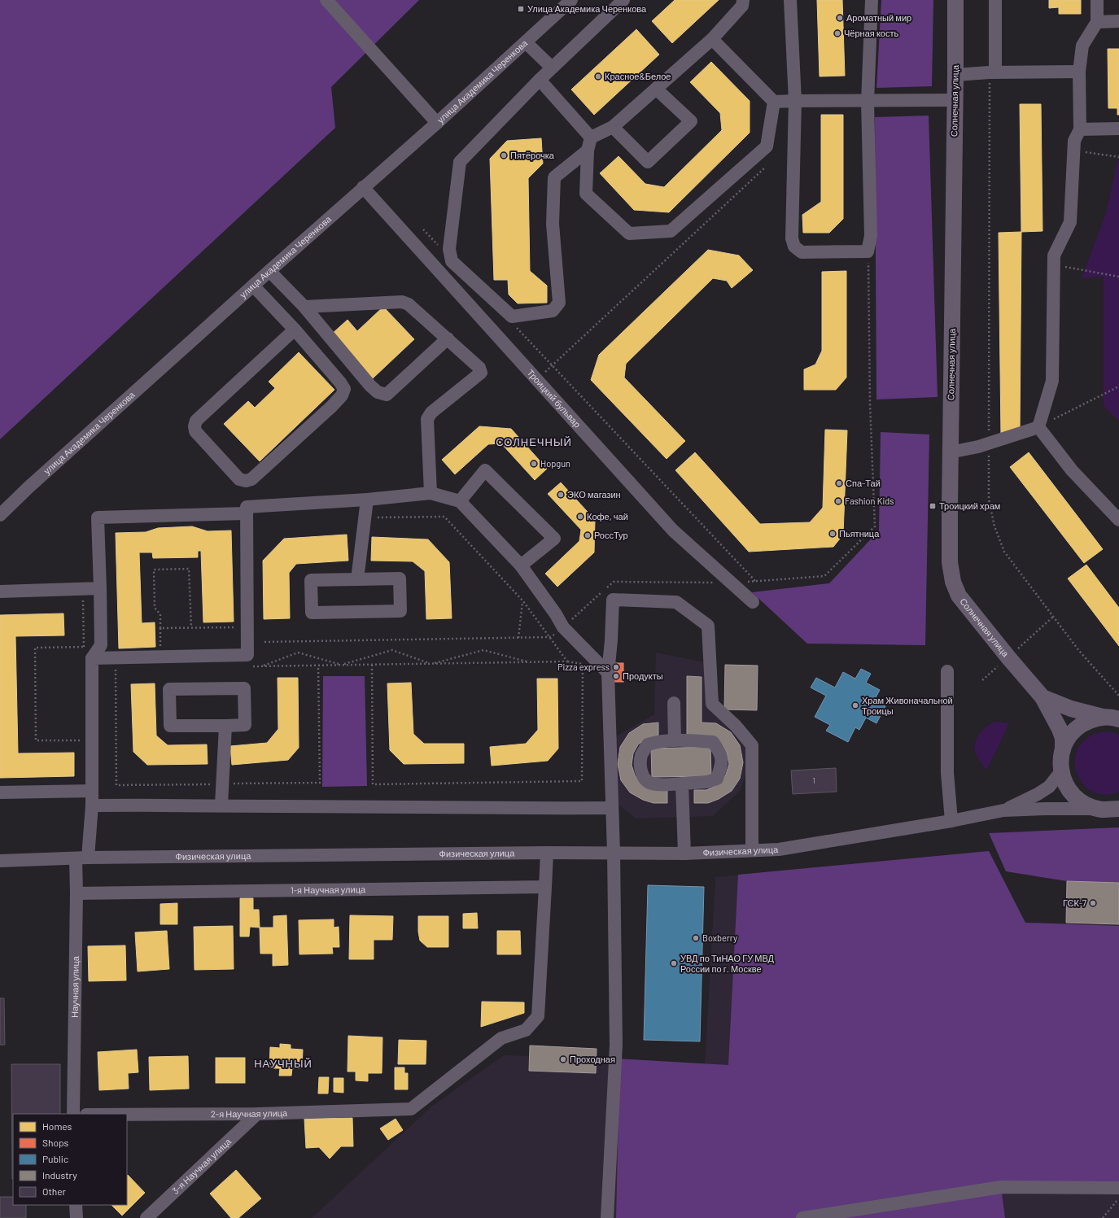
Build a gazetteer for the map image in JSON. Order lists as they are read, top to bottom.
{
  "streets": {
    "main road": ["Солнечная улица"],
    "street": [
      "улица Академика Черенкова",
      "Троицкий бульвар",
      "Физическая улица",
      "1-я Научная улица",
      "Научная улица",
      "2-я Научная улица",
      "3-я Научная улица"
    ]
  },
  "crossings": [
    ["улица Академика Черенкова", "Троицкий бульвар"],
    ["Физическая улица", "Научная улица"],
    ["1-я Научная улица", "Научная улица"],
    ["1-я Научная улица", "2-я Научная улица"],
    ["2-я Научная улица", "3-я Научная улица"]
  ],
  "districts": ["СОЛНЕЧНЫЙ", "НАУЧНЫЙ"],
  "places": {
    "transit": ["Улица Академика Черенкова", "Троицкий храм"],
    "other": [
      "Ароматный мир",
      "Чёрная кость",
      "Красное&Белое",
      "Пятёрочка",
      "Hopgun",
      "Спа-Тай",
      "ЭКО магазин",
      "Fashion Kids",
      "Кофе, чай",
      "Пьятница",
      "РоссТур",
      "Pizza express",
      "Продукты",
      "Храм Живоначальной Троицы",
      "ГСК-7",
      "Boxberry",
      "УВД по ТиНАО ГУ МВД России по г. Москве",
      "Проходная"
    ]
  },
  "house_numbers": ["1"],
  "legend": [
    "Homes",
    "Shops",
    "Public",
    "Industry",
    "Other"
  ]
}
